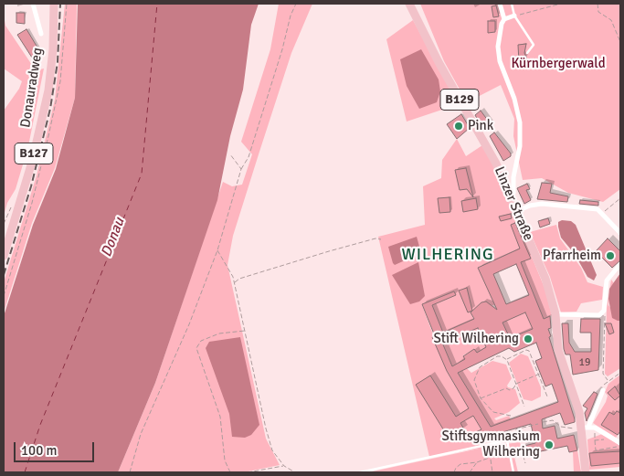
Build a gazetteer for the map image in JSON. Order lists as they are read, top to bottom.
{
  "streets": {
    "main road": ["B129", "B127", "Linzer Straße"]
  },
  "districts": ["WILHERING"],
  "water": ["Donau"],
  "parks": ["Kürnbergerwald"],
  "places": [
    "Pink",
    "Pfarrheim",
    "Stift Wilhering",
    "Stiftsgymnasium Wilhering"
  ],
  "house_numbers": ["19"],
  "scale_bar": "100 m"
}
